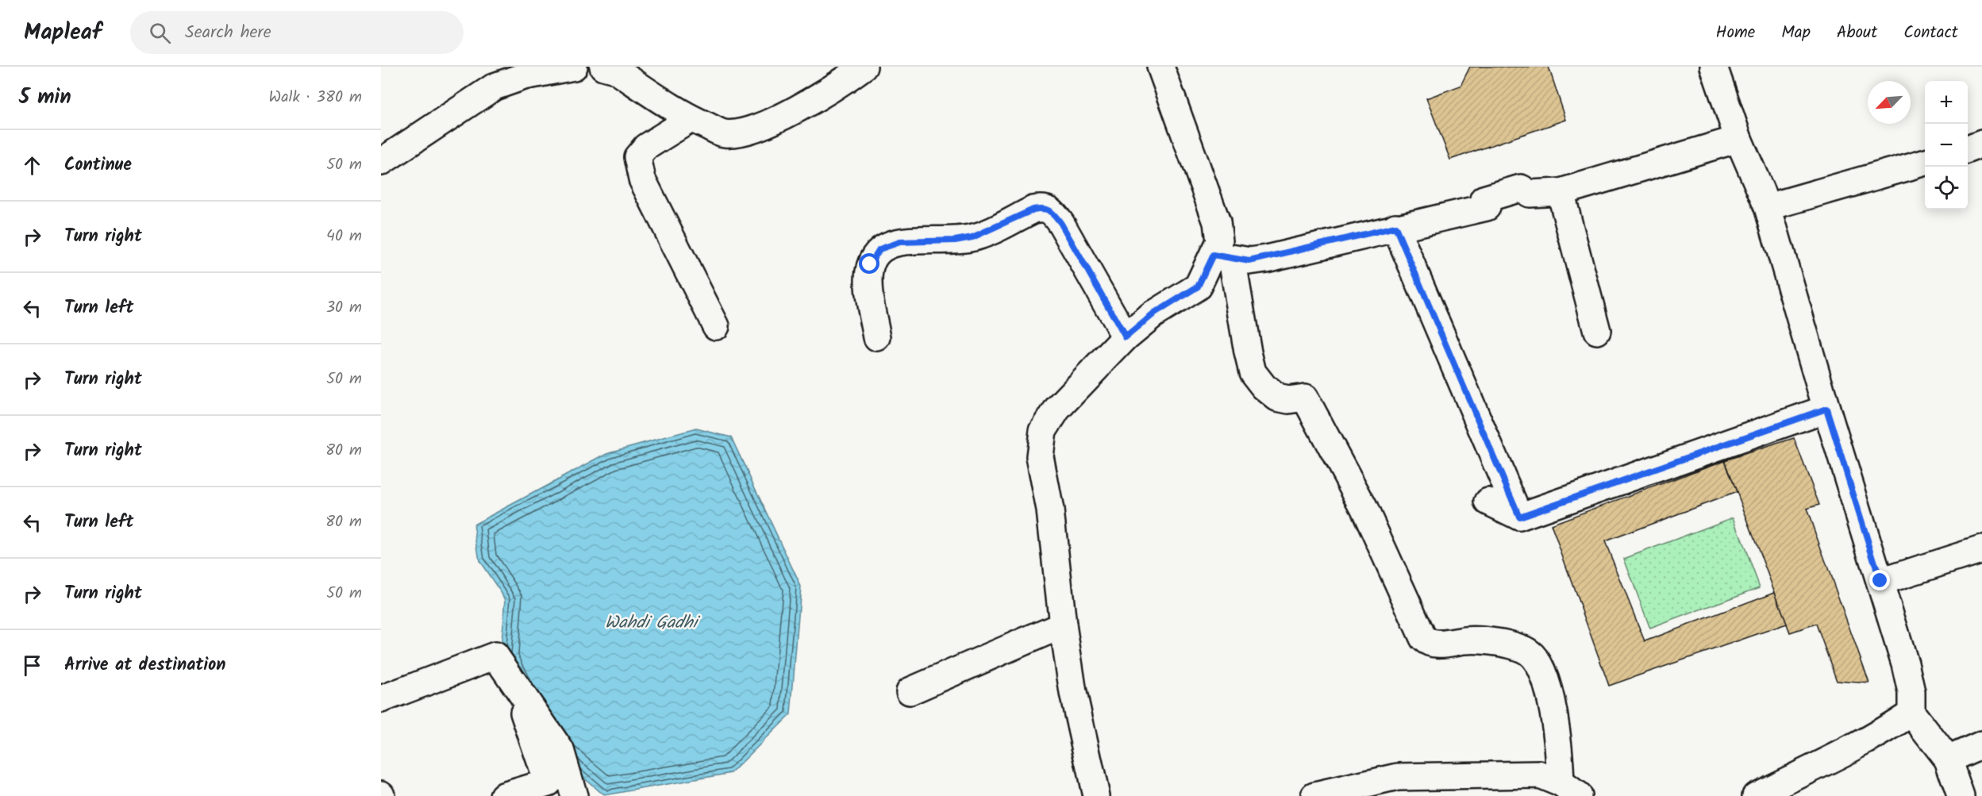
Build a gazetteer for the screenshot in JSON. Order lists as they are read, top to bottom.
{
  "water": ["Wahdi Gadhi"],
  "north": "bottom left",
  "page": {
    "header": "Mapleaf",
    "search": "Search here",
    "nav": [
      "Home",
      "Map",
      "About",
      "Contact"
    ],
    "heading": ["5 min", "Walk · 380 m"],
    "map_buttons": ["+", "−"],
    "list": [
      ["Continue", "50 m"],
      ["Turn right", "40 m"],
      ["Turn left", "30 m"],
      ["Turn right", "50 m"],
      ["Turn right", "80 m"],
      ["Turn left", "80 m"],
      ["Turn right", "50 m"],
      "Arrive at destination"
    ]
  }
}
